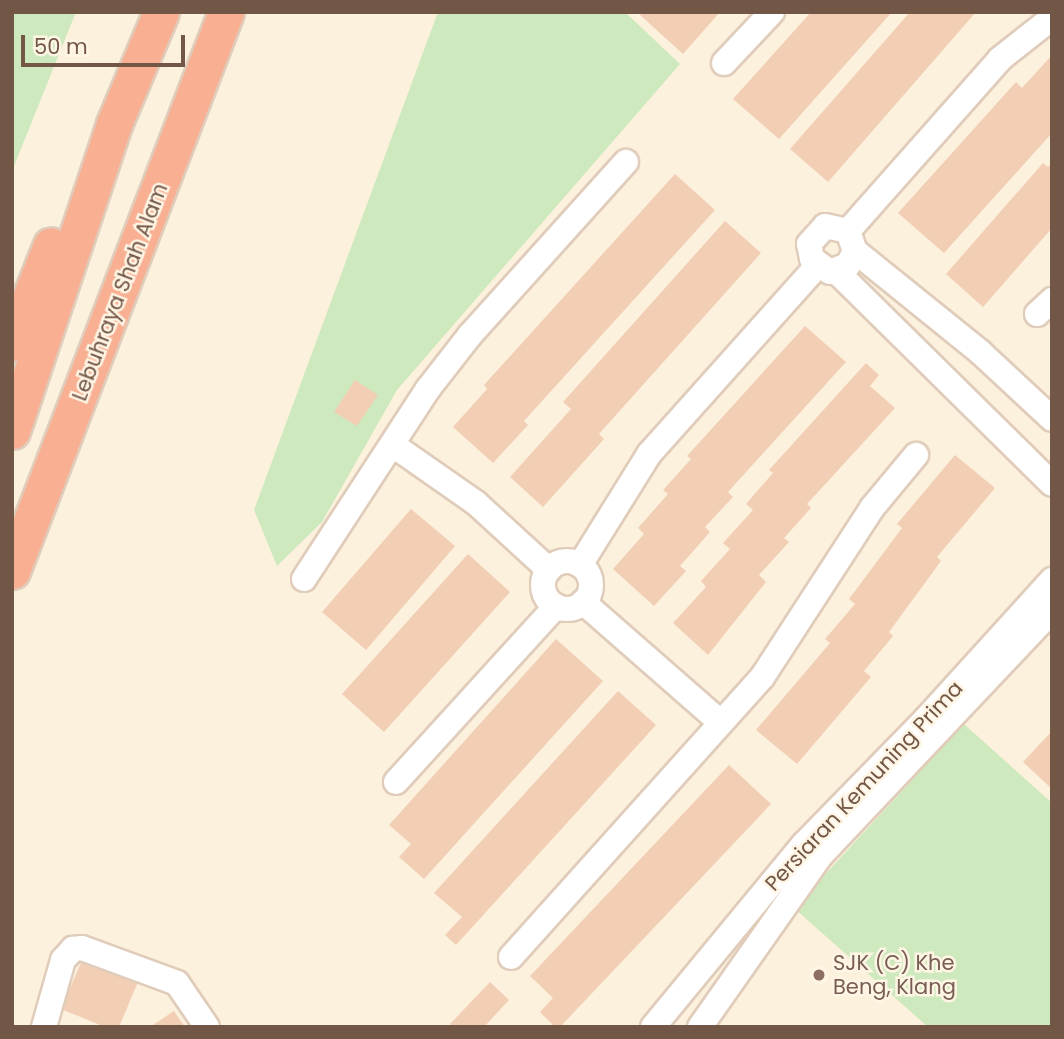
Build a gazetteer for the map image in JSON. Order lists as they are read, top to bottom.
{
  "streets": {
    "highway": ["Lebuhraya Shah Alam"],
    "street": ["Persiaran Kemuning Prima"]
  },
  "places": ["SJK (C) Khe Beng, Klang"],
  "scale_bar": "50 m"
}
